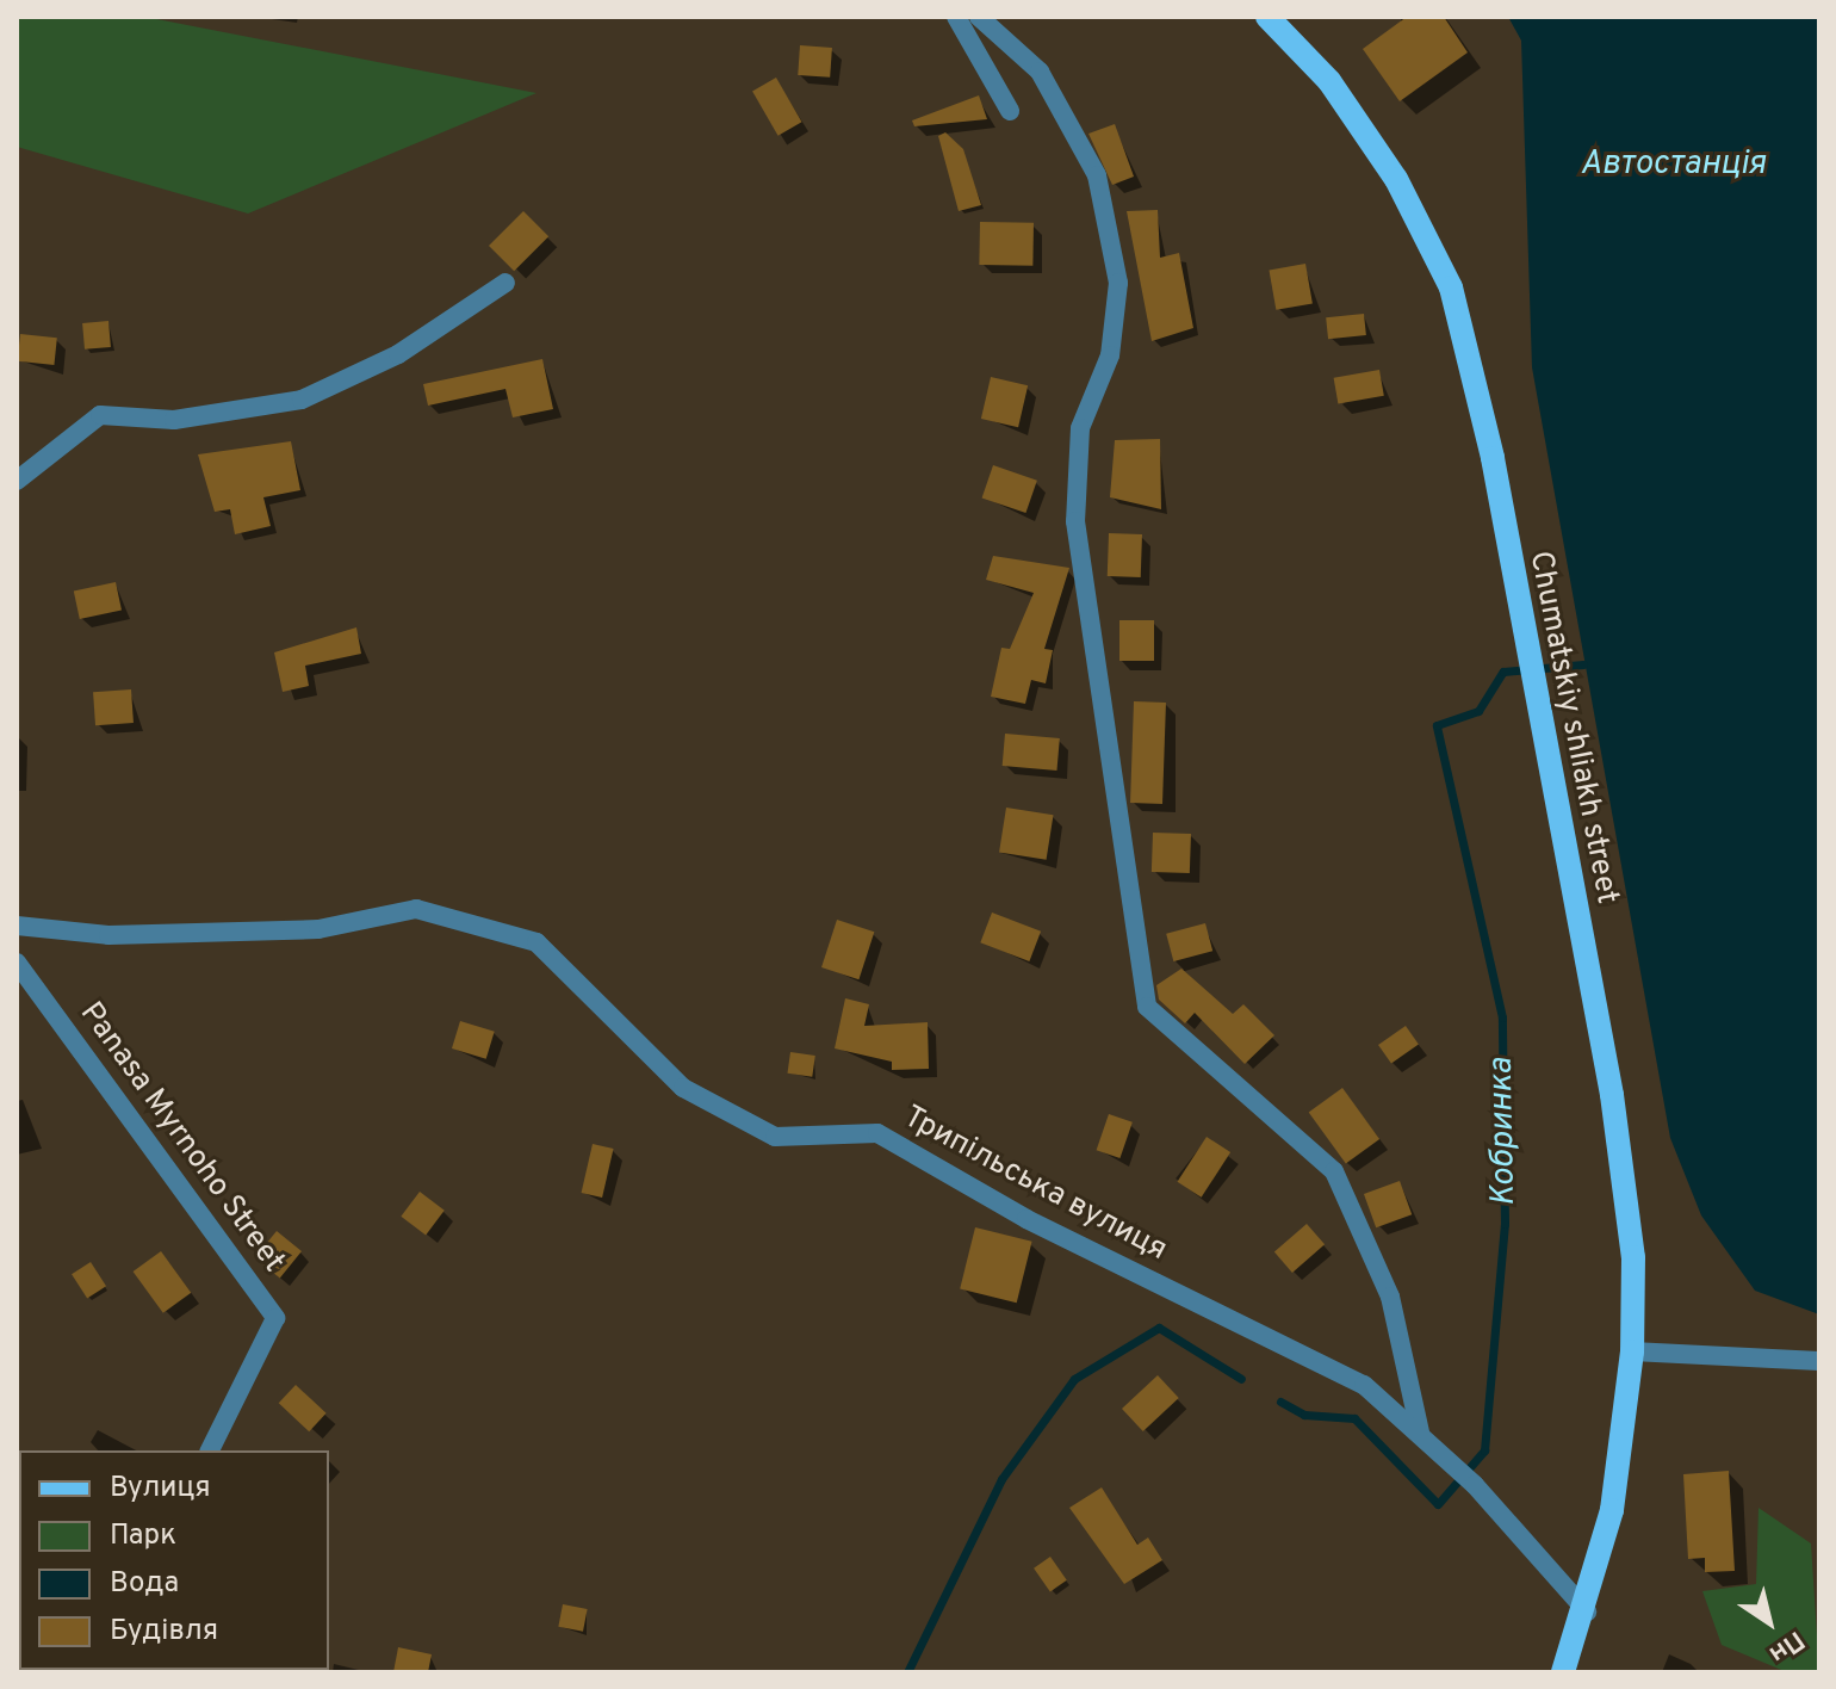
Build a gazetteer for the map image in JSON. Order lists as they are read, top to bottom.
{
  "streets": {
    "main road": ["Chumatskiy shliakh street"],
    "street": ["Panasa Myrnoho Street", "Трипільська вулиця"]
  },
  "crossings": [
    ["Chumatskiy shliakh street", "Трипільська вулиця"]
  ],
  "water": ["Автостанція", "Кобринка"],
  "legend": [
    "Вулиця",
    "Парк",
    "Вода",
    "Будівля"
  ],
  "north": "bottom right"
}
